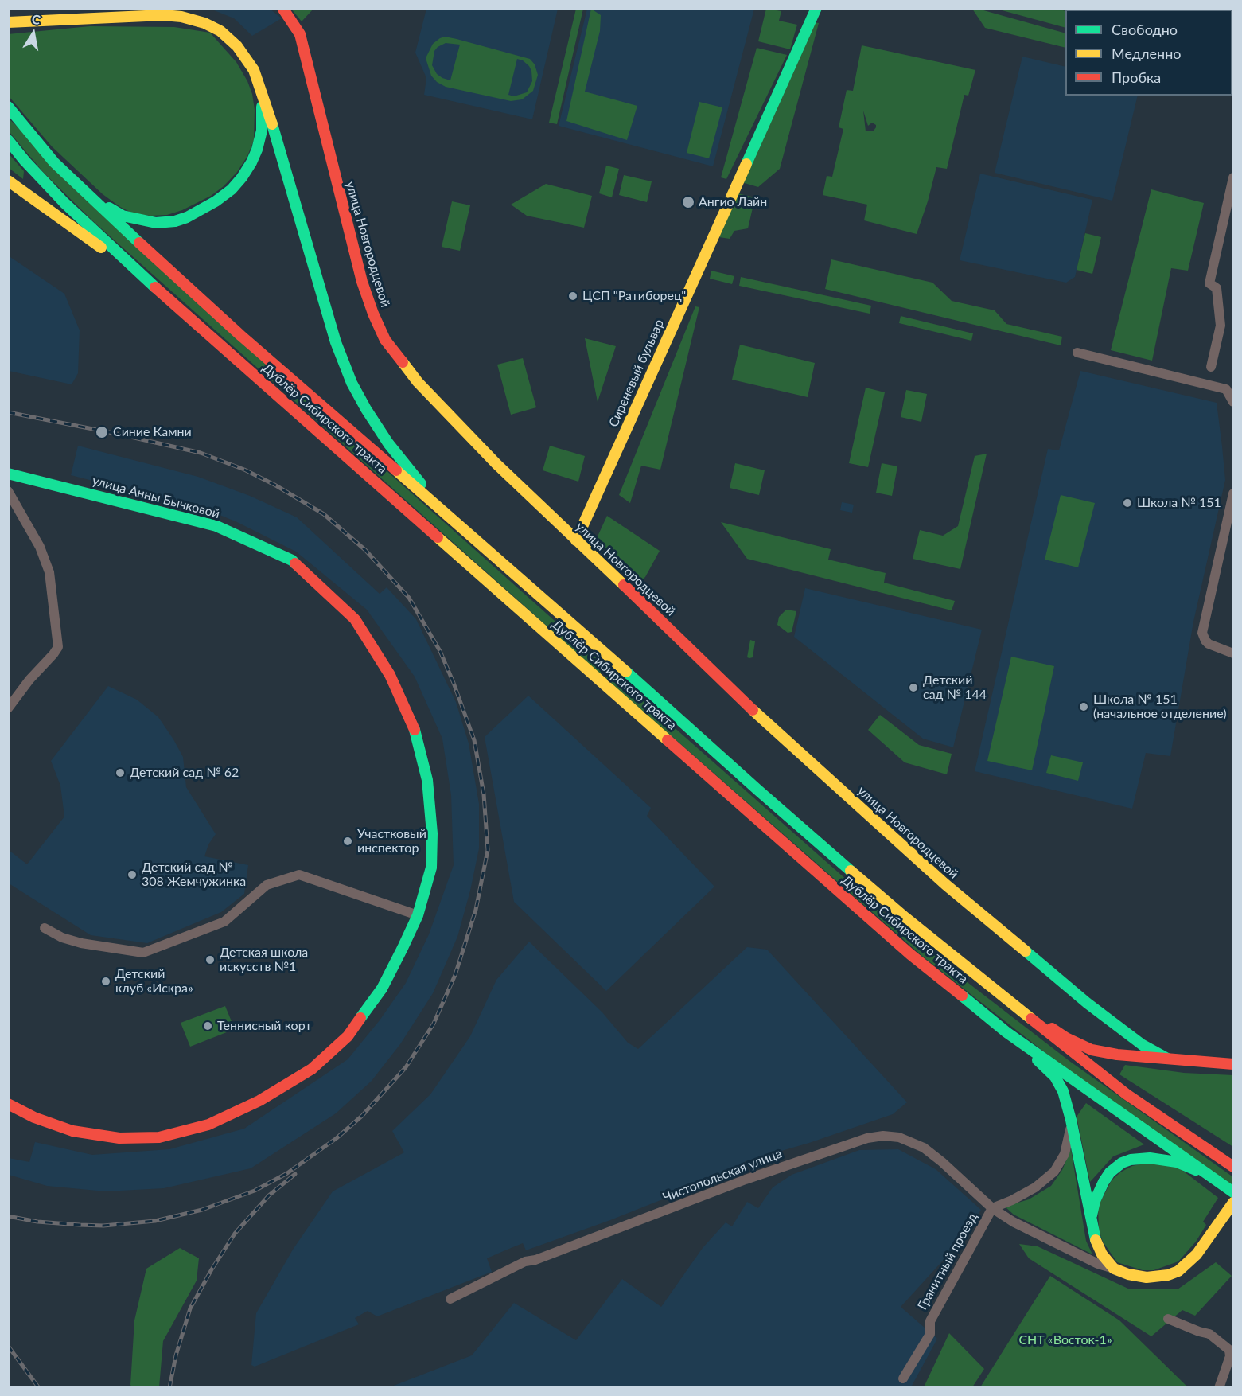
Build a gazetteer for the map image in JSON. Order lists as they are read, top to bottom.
{
  "streets": {
    "main road": [
      "улица Новгородцевой",
      "Сиреневый бульвар",
      "Дублёр Сибирского тракта",
      "улица Анны Бычковой"
    ],
    "street": ["Чистопольская улица", "Гранитный проезд"]
  },
  "crossings": [
    ["улица Новгородцевой", "Сиреневый бульвар"],
    ["Чистопольская улица", "Гранитный проезд"]
  ],
  "parks": ["СНТ «Восток-1»"],
  "places": [
    "Ангио Лайн",
    "ЦСП \"Ратиборец\"",
    "Синие Камни",
    "Школа № 151",
    "Детский сад № 144",
    "Школа № 151 (начальное отделение)",
    "Детский сад № 62",
    "Участковый инспектор",
    "Детский сад № 308 Жемчужинка",
    "Детская школа искусств №1",
    "Детский клуб «Искра»",
    "Теннисный корт"
  ],
  "legend": ["Свободно", "Медленно", "Пробка"],
  "north": "top"
}
